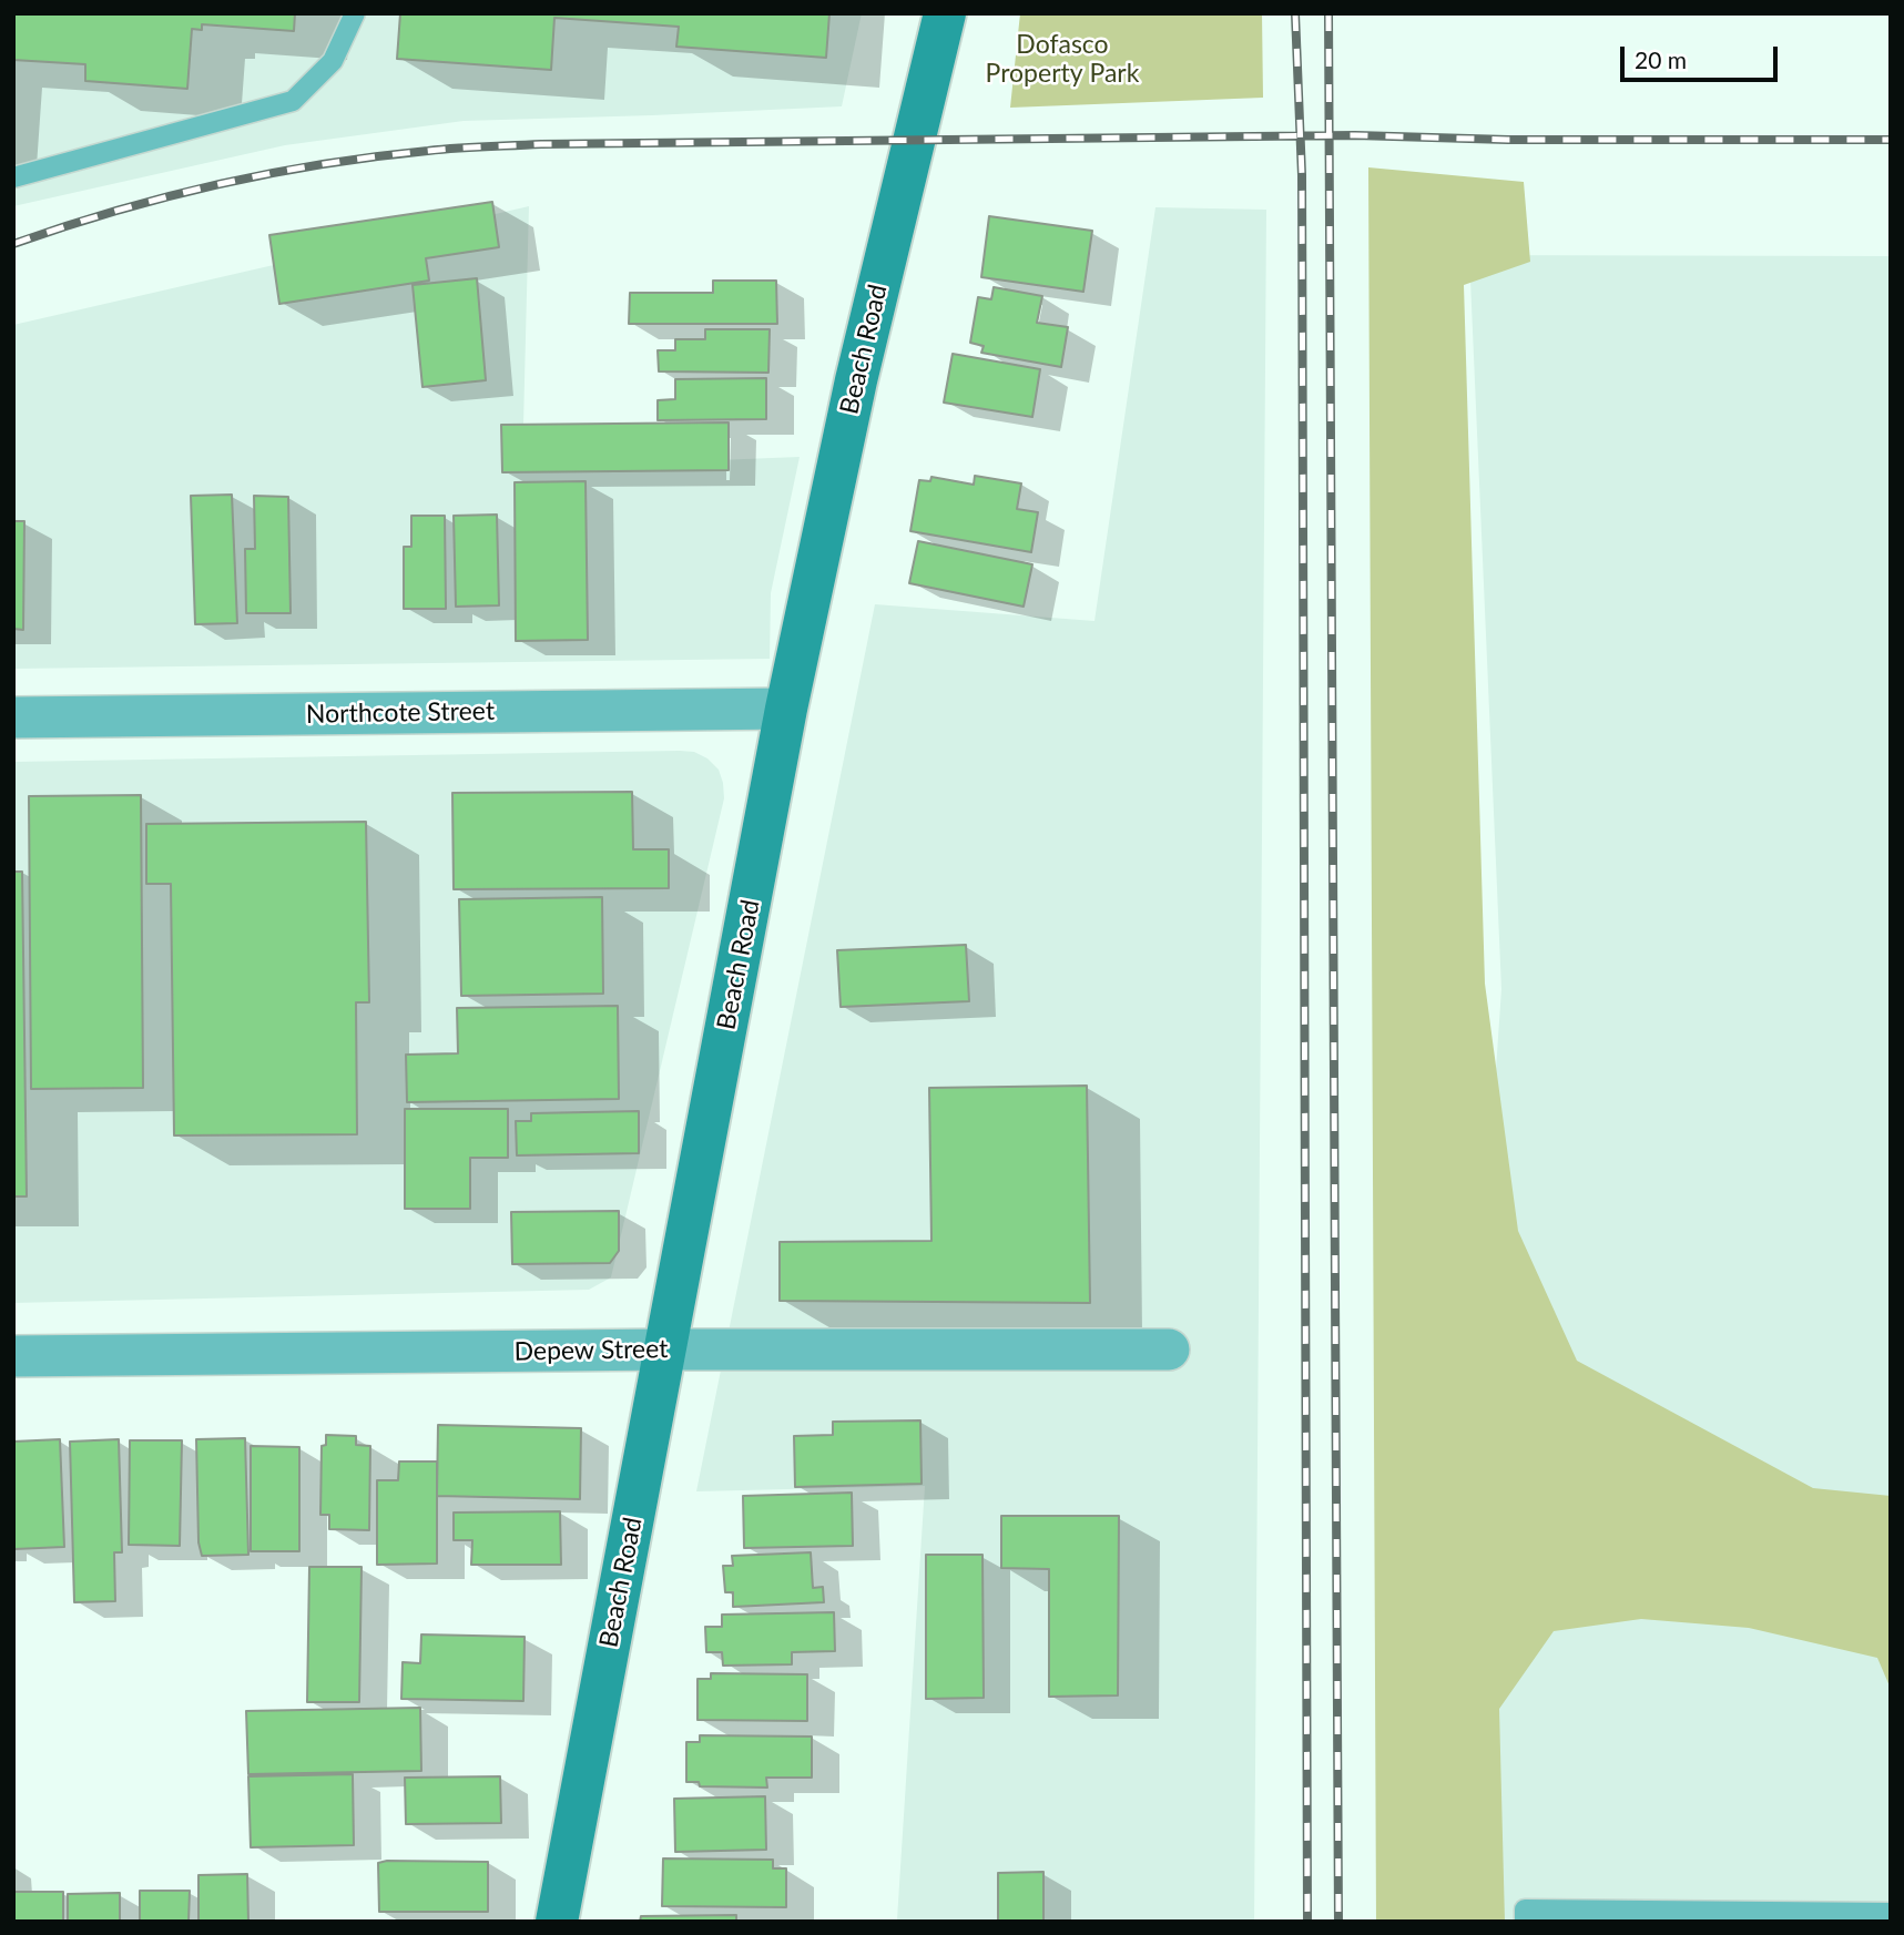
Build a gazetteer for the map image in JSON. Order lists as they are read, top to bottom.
{
  "streets": {
    "street": ["Beach Road", "Northcote Street", "Depew Street"]
  },
  "crossings": [
    ["Beach Road", "Northcote Street"],
    ["Beach Road", "Depew Street"]
  ],
  "parks": ["Dofasco Property Park"],
  "scale_bar": "20 m"
}
